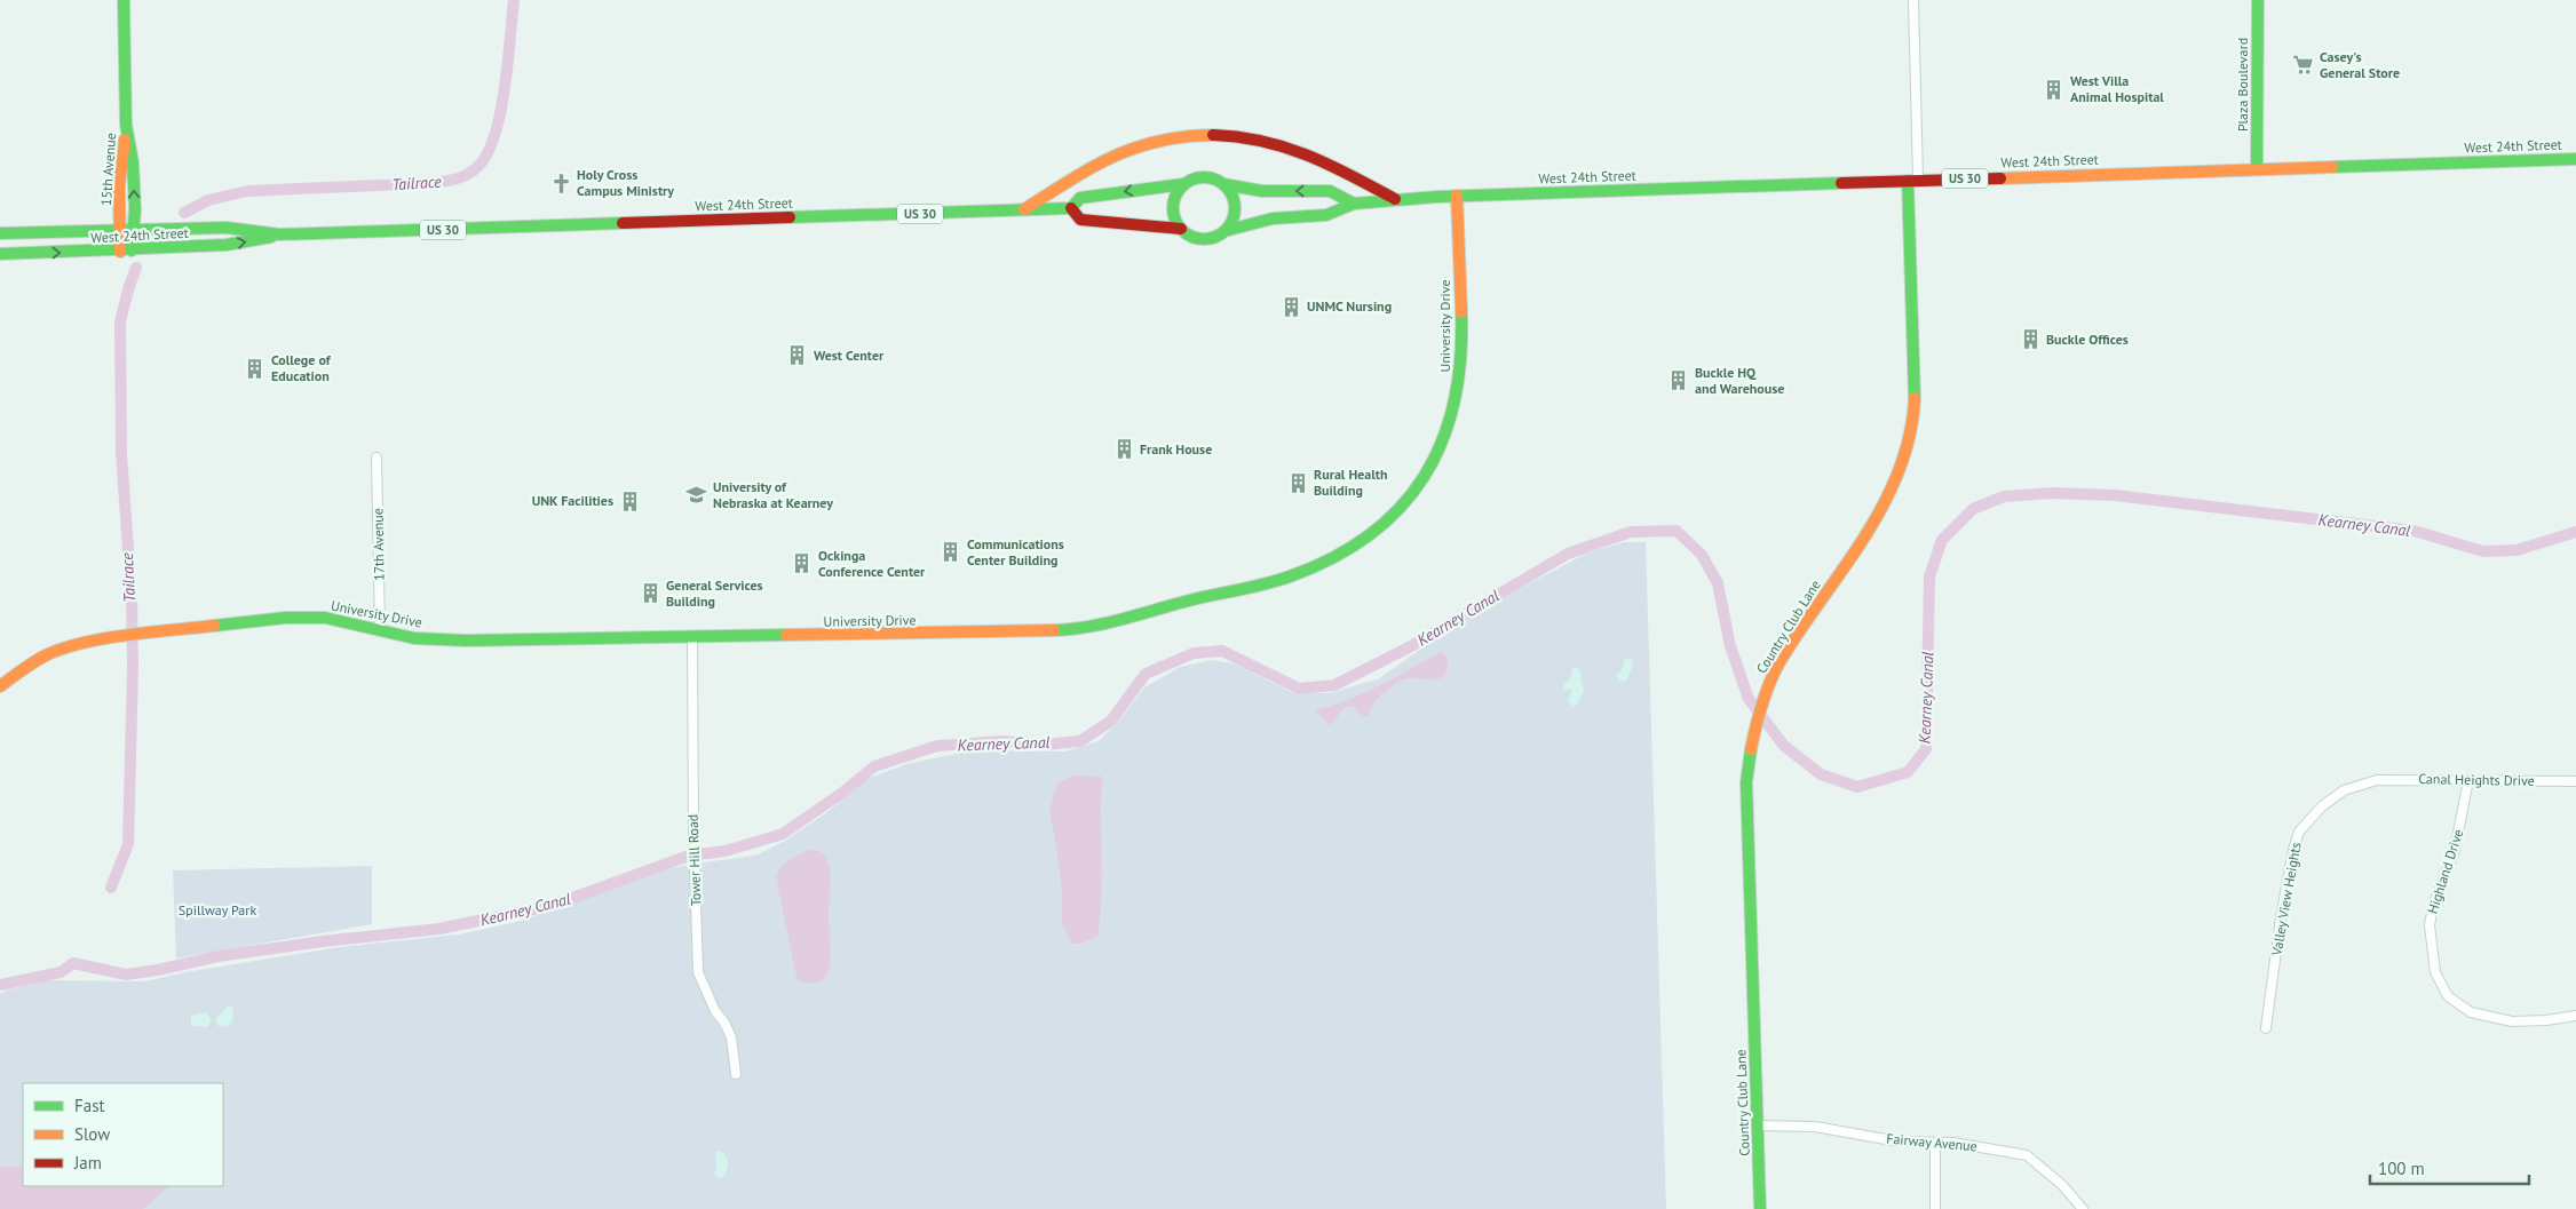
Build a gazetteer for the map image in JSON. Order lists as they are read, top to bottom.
{
  "streets": {
    "main road": [
      "Plaza Boulevard",
      "West 24th Street",
      "15th Avenue",
      "US 30",
      "University Drive",
      "Country Club Lane"
    ],
    "street": [
      "17th Avenue",
      "Canal Heights Drive",
      "Tower Hill Road",
      "Highland Drive",
      "Valley View Heights",
      "Fairway Avenue"
    ]
  },
  "crossings": [
    ["Plaza Boulevard", "West 24th Street"],
    ["West 24th Street", "15th Avenue"],
    ["West 24th Street", "US 30"],
    ["West 24th Street", "University Drive"],
    ["West 24th Street", "Country Club Lane"],
    ["University Drive", "17th Avenue"],
    ["University Drive", "Tower Hill Road"],
    ["Country Club Lane", "Fairway Avenue"],
    ["Canal Heights Drive", "Highland Drive"],
    ["Canal Heights Drive", "Valley View Heights"]
  ],
  "water": ["Tailrace", "Kearney Canal"],
  "parks": ["Spillway Park"],
  "places": {
    "supermarket": ["Casey's General Store"],
    "building": [
      "West Villa Animal Hospital",
      "UNMC Nursing",
      "Buckle Offices",
      "West Center",
      "College of Education",
      "Buckle HQ and Warehouse",
      "Frank House",
      "Rural Health Building",
      "UNK Facilities",
      "Communications Center Building",
      "Ockinga Conference Center",
      "General Services Building"
    ],
    "church": ["Holy Cross Campus Ministry"],
    "school or university": ["University of Nebraska at Kearney"]
  },
  "legend": ["Fast", "Slow", "Jam"],
  "scale_bar": "100 m"
}
